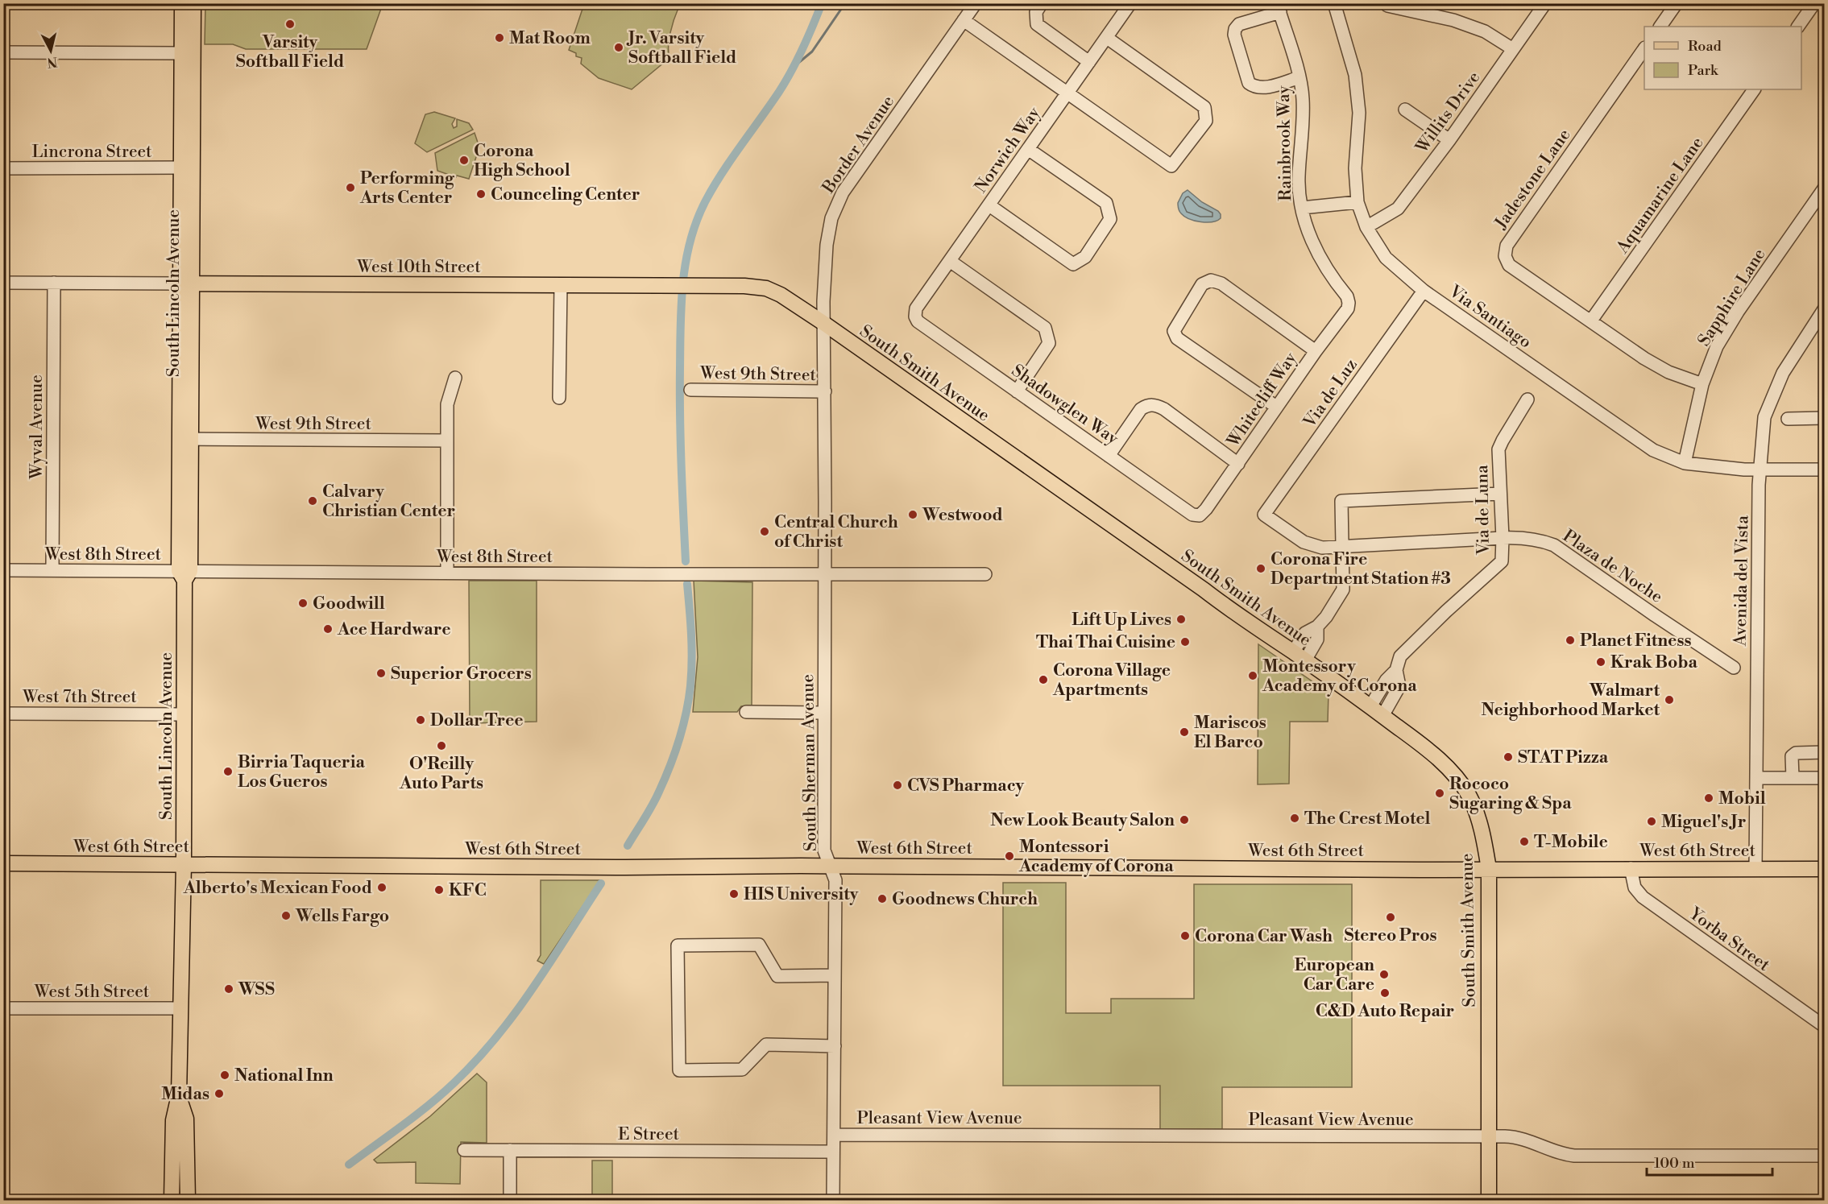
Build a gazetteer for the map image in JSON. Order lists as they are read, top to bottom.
{
  "streets": {
    "main road": [
      "West 10th Street",
      "South Lincoln Avenue",
      "South Smith Avenue",
      "West 6th Street"
    ],
    "street": [
      "Willits Drive",
      "Rainbrook Way",
      "Border Avenue",
      "Norwich Way",
      "Lincrona Street",
      "Jadestone Lane",
      "Aquamarine Lane",
      "Sapphire Lane",
      "Via Santiago",
      "West 9th Street",
      "Via de Luz",
      "Whitecliff Way",
      "Shadowglen Way",
      "Wyval Avenue",
      "Via de Luna",
      "West 8th Street",
      "Plaza de Noche",
      "Avenida del Vista",
      "West 7th Street",
      "South Sherman Avenue",
      "Yorba Street",
      "West 5th Street",
      "Pleasant View Avenue",
      "E Street"
    ]
  },
  "crossings": [
    ["Willits Drive", "Via Santiago"],
    ["Rainbrook Way", "Whitecliff Way"],
    ["Border Avenue", "West 10th Street"],
    ["Border Avenue", "South Smith Avenue"],
    ["Border Avenue", "South Sherman Avenue"],
    ["Norwich Way", "Shadowglen Way"],
    ["Lincrona Street", "South Lincoln Avenue"],
    ["Jadestone Lane", "Aquamarine Lane"],
    ["Jadestone Lane", "Sapphire Lane"],
    ["West 10th Street", "South Lincoln Avenue"],
    ["West 10th Street", "South Smith Avenue"],
    ["West 10th Street", "Wyval Avenue"],
    ["West 10th Street", "South Sherman Avenue"],
    ["South Lincoln Avenue", "West 9th Street"],
    ["South Lincoln Avenue", "West 8th Street"],
    ["South Lincoln Avenue", "West 7th Street"],
    ["South Lincoln Avenue", "West 6th Street"],
    ["South Lincoln Avenue", "West 5th Street"],
    ["Sapphire Lane", "Via Santiago"],
    ["Via Santiago", "Via de Luz"],
    ["Via Santiago", "Avenida del Vista"],
    ["South Smith Avenue", "Via de Luna"],
    ["South Smith Avenue", "South Sherman Avenue"],
    ["South Smith Avenue", "West 6th Street"],
    ["South Smith Avenue", "Pleasant View Avenue"],
    ["West 9th Street", "South Sherman Avenue"],
    ["Via de Luz", "Plaza de Noche"],
    ["Whitecliff Way", "Shadowglen Way"],
    ["Wyval Avenue", "West 8th Street"],
    ["Via de Luna", "Plaza de Noche"],
    ["West 8th Street", "South Sherman Avenue"],
    ["Avenida del Vista", "West 6th Street"],
    ["South Sherman Avenue", "West 6th Street"],
    ["South Sherman Avenue", "Pleasant View Avenue"],
    ["South Sherman Avenue", "E Street"],
    ["West 6th Street", "Yorba Street"]
  ],
  "places": [
    "Varsity Softball Field",
    "Mat Room",
    "Jr. Varsity Softball Field",
    "Corona High School",
    "Performing Arts Center",
    "Counceling Center",
    "Calvary Christian Center",
    "Westwood",
    "Central Church of Christ",
    "Corona Fire Department Station #3",
    "Goodwill",
    "Lift Up Lives",
    "Ace Hardware",
    "Planet Fitness",
    "Thai Thai Cuisine",
    "Krak Boba",
    "Superior Grocers",
    "Montessory Academy of Corona",
    "Corona Village Apartments",
    "Walmart Neighborhood Market",
    "Dollar Tree",
    "Mariscos El Barco",
    "O'Reilly Auto Parts",
    "STAT Pizza",
    "Birria Taqueria Los Gueros",
    "CVS Pharmacy",
    "Rococo Sugaring & Spa",
    "Mobil",
    "The Crest Motel",
    "New Look Beauty Salon",
    "Miguel's Jr",
    "T-Mobile",
    "Montessori Academy of Corona",
    "Alberto's Mexican Food",
    "KFC",
    "HIS University",
    "Goodnews Church",
    "Wells Fargo",
    "Stereo Pros",
    "Corona Car Wash",
    "European Car Care",
    "WSS",
    "C&D Auto Repair",
    "National Inn",
    "Midas"
  ],
  "legend": ["Road", "Park"],
  "scale_bar": "100 m",
  "north": "bottom"
}
